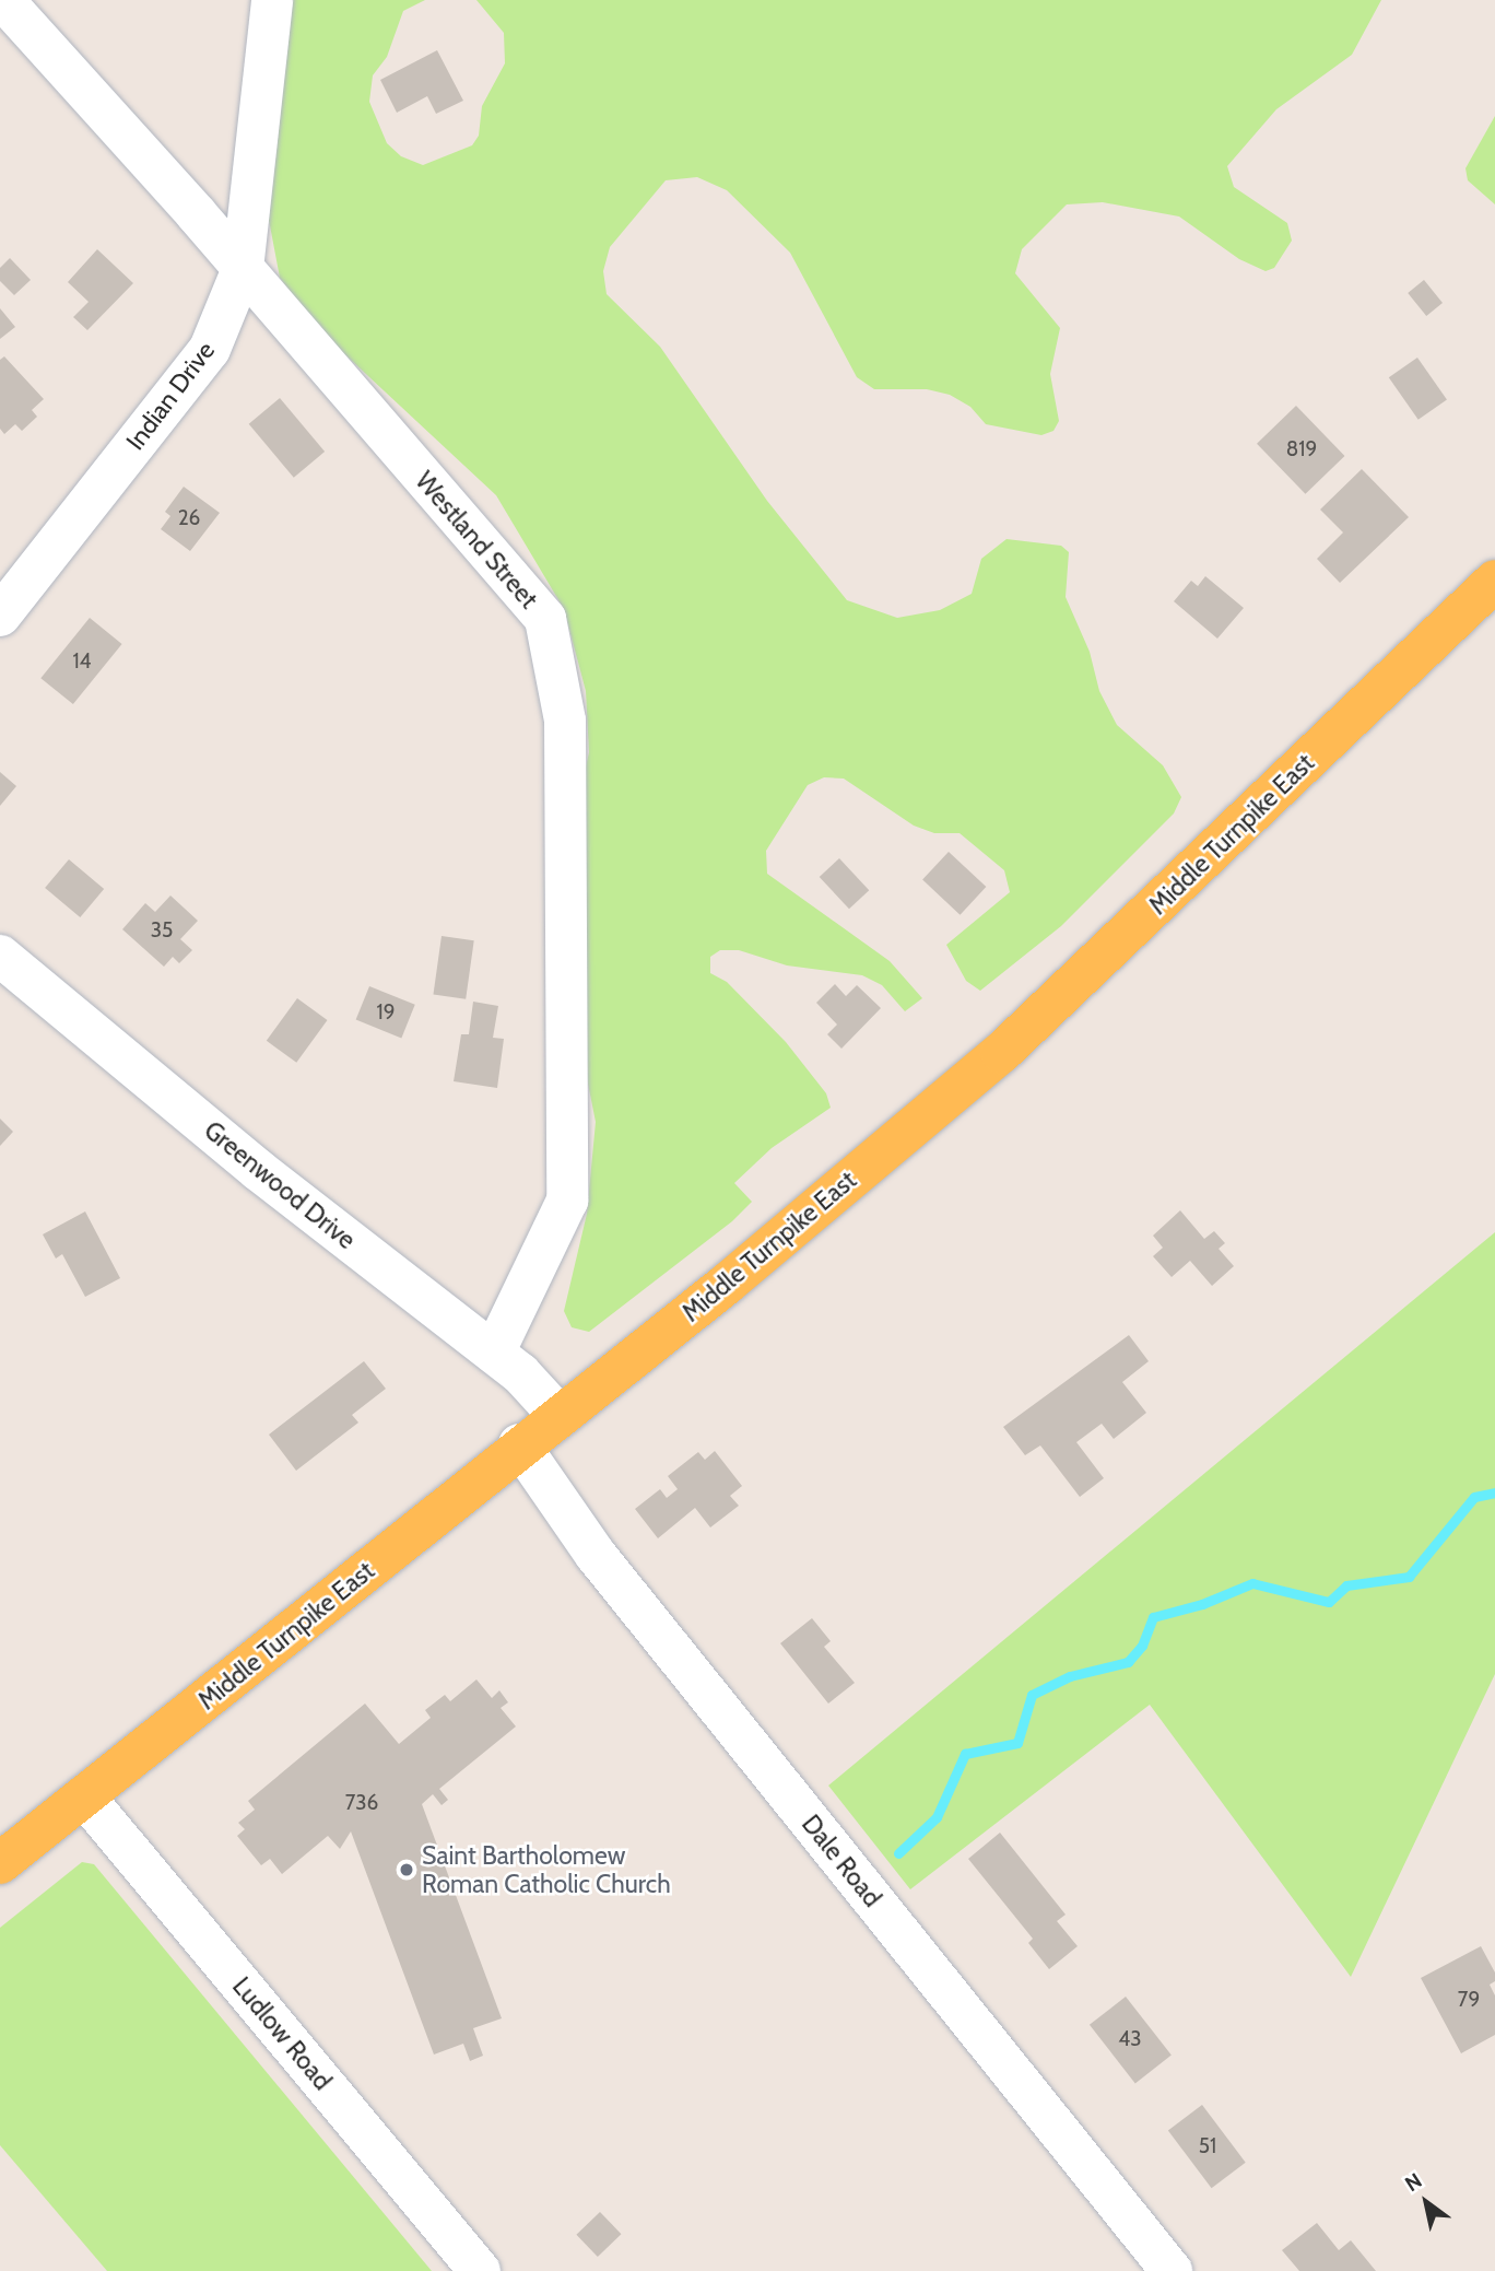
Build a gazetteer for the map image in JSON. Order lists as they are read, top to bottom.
{
  "streets": {
    "main road": ["Middle Turnpike East"],
    "street": [
      "Indian Drive",
      "Westland Street",
      "Greenwood Drive",
      "Dale Road",
      "Ludlow Road"
    ]
  },
  "crossings": [
    ["Indian Drive", "Westland Street"],
    ["Westland Street", "Greenwood Drive"],
    ["Middle Turnpike East", "Greenwood Drive"],
    ["Middle Turnpike East", "Dale Road"],
    ["Middle Turnpike East", "Ludlow Road"]
  ],
  "places": ["Saint Bartholomew Roman Catholic Church"],
  "house_numbers": [
    "819",
    "26",
    "14",
    "35",
    "19",
    "736",
    "79",
    "43",
    "51"
  ],
  "north": "top left"
}
